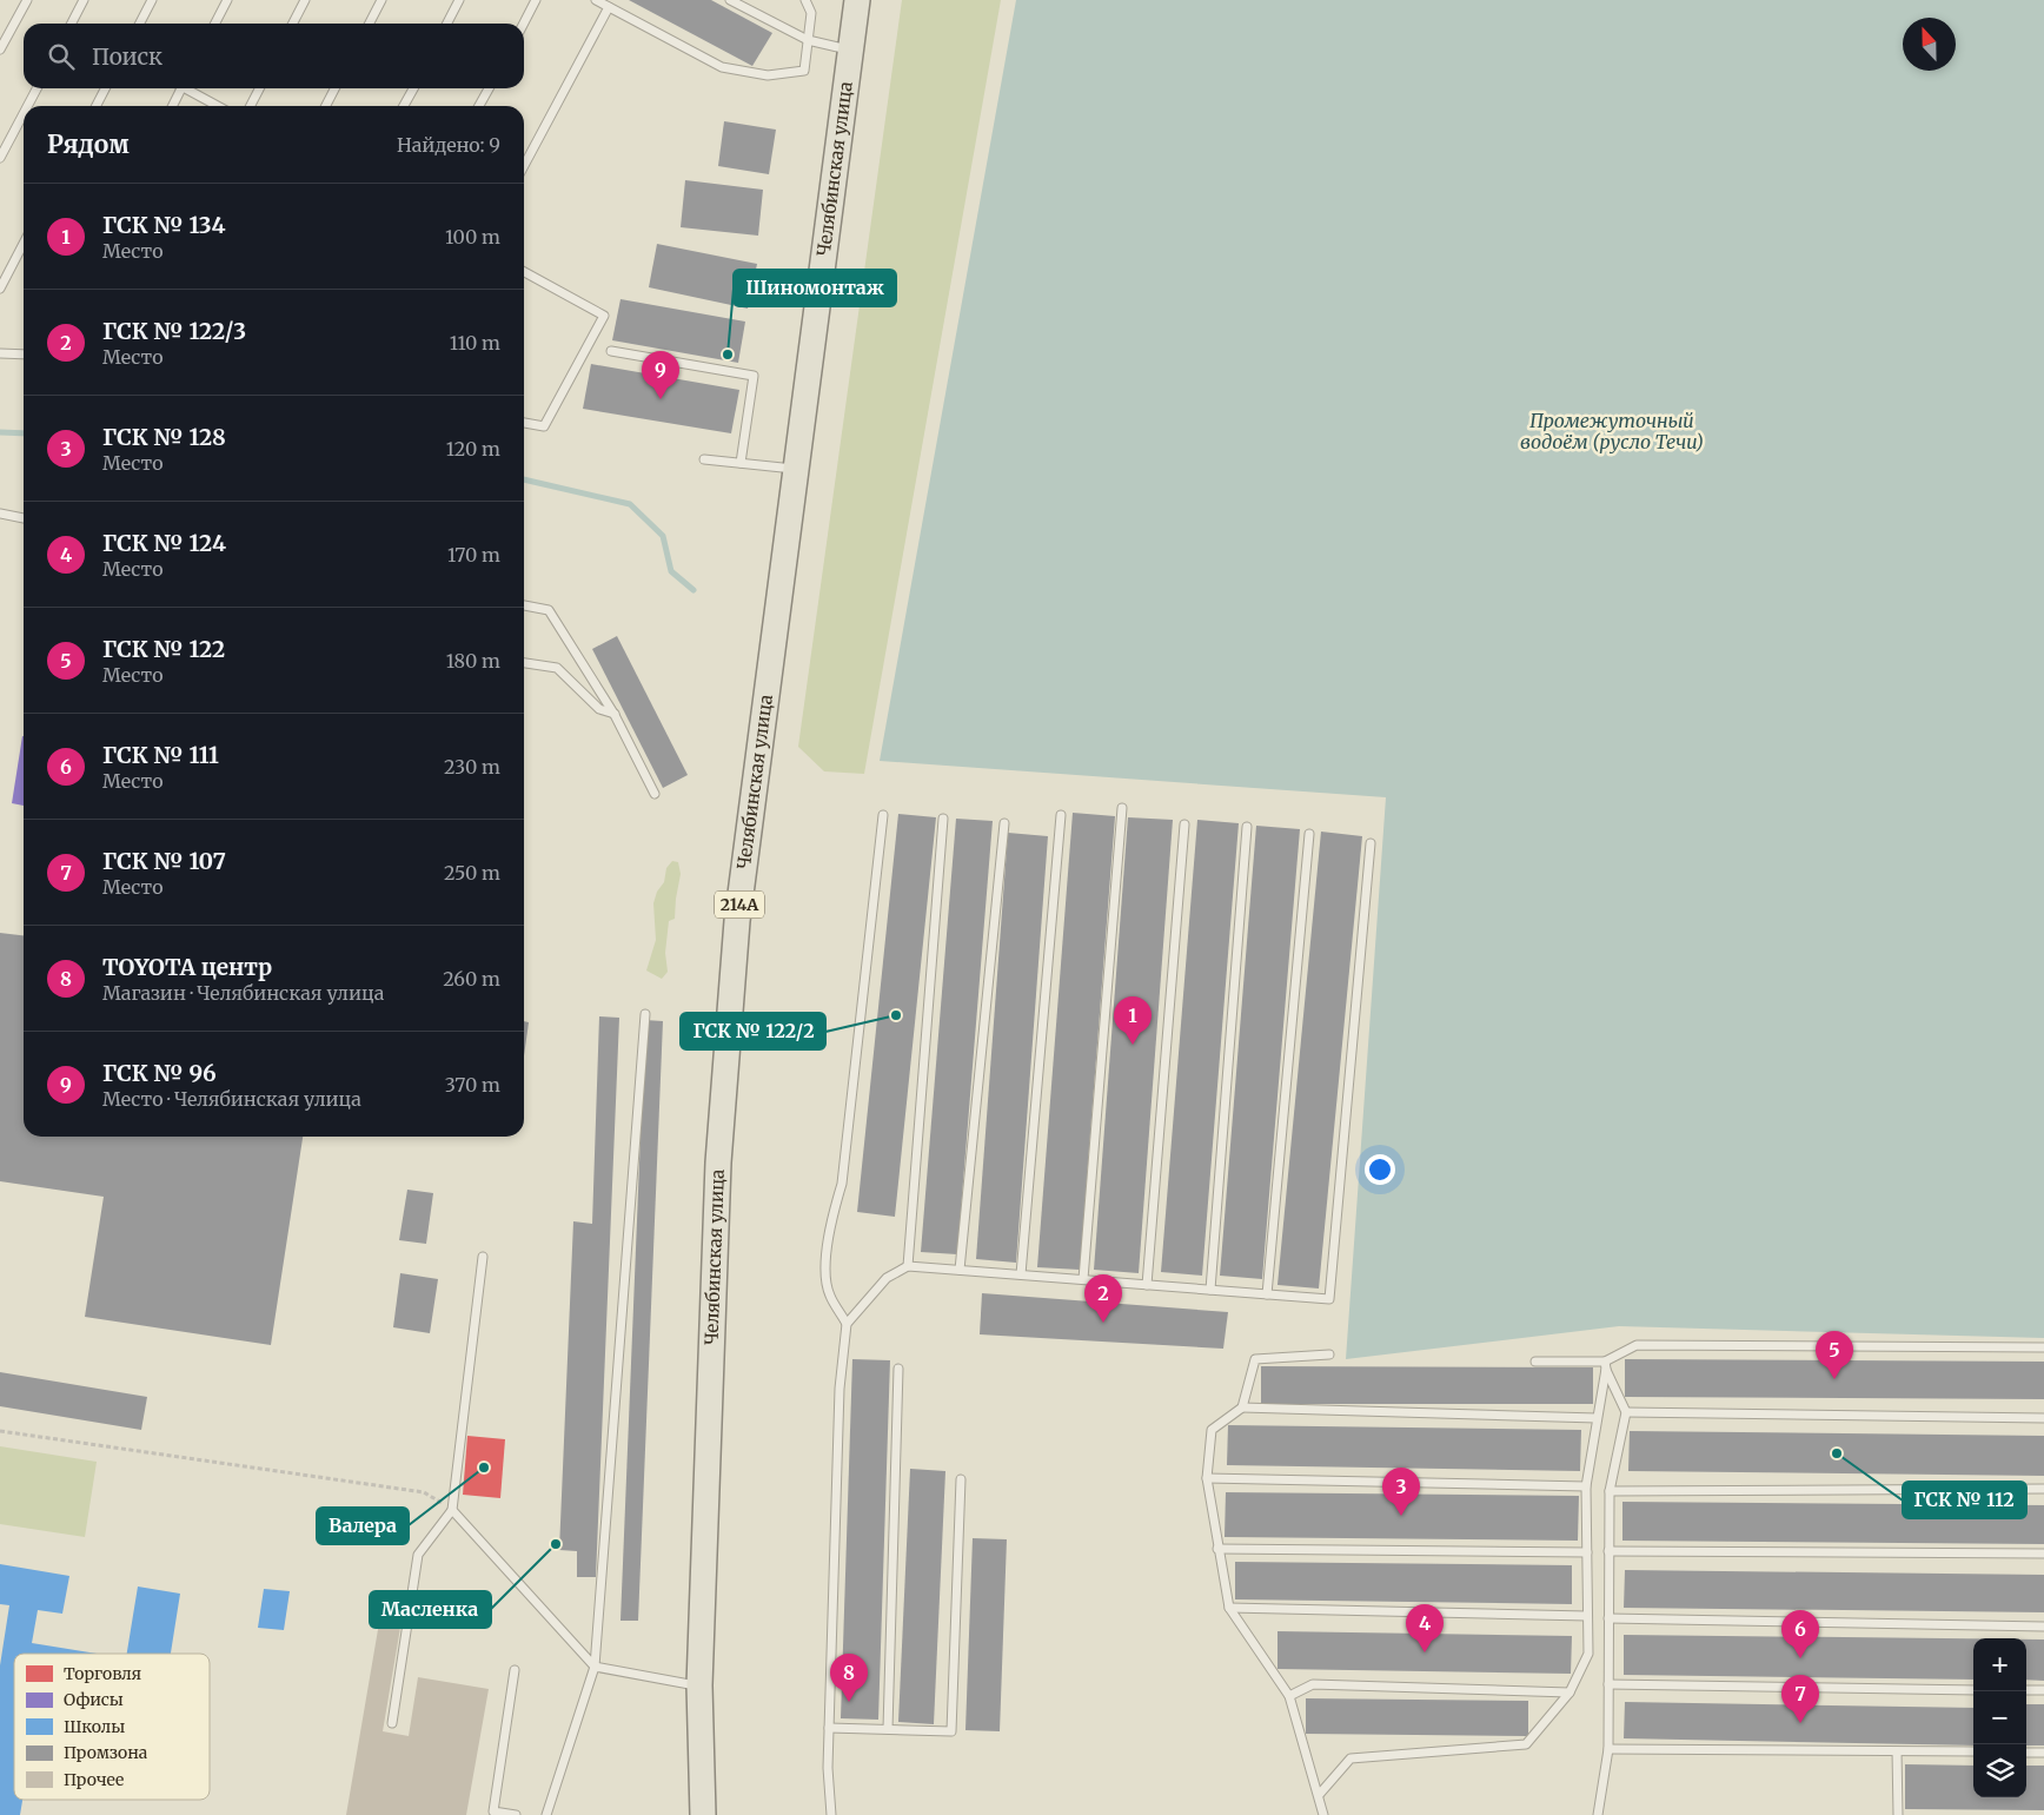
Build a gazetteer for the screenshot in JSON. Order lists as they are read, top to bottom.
{
  "streets": {
    "main road": ["Челябинская улица", "214А"]
  },
  "water": ["Промежуточный водоём (русло Течи)"],
  "places": [
    "Шиномонтаж",
    "ГСК № 122/2",
    "ГСК № 112",
    "Валера",
    "Масленка"
  ],
  "legend": [
    "Торговля",
    "Офисы",
    "Школы",
    "Промзона",
    "Прочее"
  ],
  "north": "top",
  "page": {
    "search": "Поиск",
    "heading": ["Рядом", "Найдено: 9"],
    "list": [
      {
        "mark": "1",
        "name": "ГСК № 134",
        "note": "Место",
        "value": "100 m"
      },
      {
        "mark": "2",
        "name": "ГСК № 122/3",
        "note": "Место",
        "value": "110 m"
      },
      {
        "mark": "3",
        "name": "ГСК № 128",
        "note": "Место",
        "value": "120 m"
      },
      {
        "mark": "4",
        "name": "ГСК № 124",
        "note": "Место",
        "value": "170 m"
      },
      {
        "mark": "5",
        "name": "ГСК № 122",
        "note": "Место",
        "value": "180 m"
      },
      {
        "mark": "6",
        "name": "ГСК № 111",
        "note": "Место",
        "value": "230 m"
      },
      {
        "mark": "7",
        "name": "ГСК № 107",
        "note": "Место",
        "value": "250 m"
      },
      {
        "mark": "8",
        "name": "TOYOTA центр",
        "note": "Магазин · Челябинская улица",
        "value": "260 m"
      },
      {
        "mark": "9",
        "name": "ГСК № 96",
        "note": "Место · Челябинская улица",
        "value": "370 m"
      }
    ],
    "pins": [
      "9",
      "1",
      "2",
      "5",
      "3",
      "4",
      "6",
      "8",
      "7"
    ],
    "map_buttons": ["+", "−"]
  }
}
